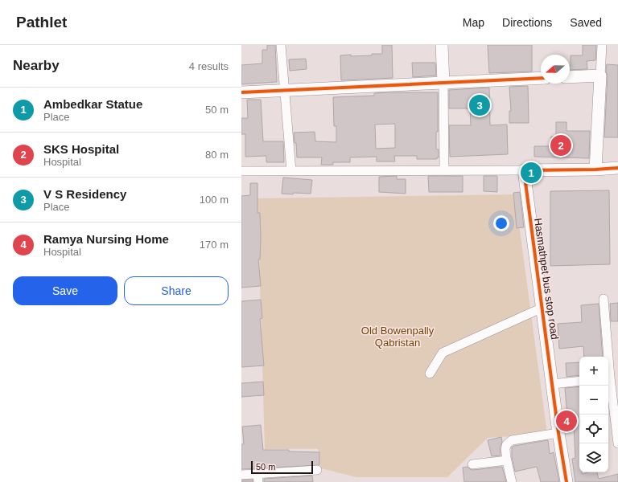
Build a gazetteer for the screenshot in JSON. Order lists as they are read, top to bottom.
{
  "streets": {
    "street": ["Hasmathpet bus stop road"]
  },
  "parks": ["Old Bowenpally Qabristan"],
  "scale_bar": "50 m",
  "north": "left",
  "page": {
    "header": "Pathlet",
    "nav": ["Map", "Directions", "Saved"],
    "heading": ["Nearby", "4 results"],
    "list": [
      {
        "mark": "1",
        "name": "Ambedkar Statue",
        "note": "Place",
        "value": "50 m"
      },
      {
        "mark": "2",
        "name": "SKS Hospital",
        "note": "Hospital",
        "value": "80 m"
      },
      {
        "mark": "3",
        "name": "V S Residency",
        "note": "Place",
        "value": "100 m"
      },
      {
        "mark": "4",
        "name": "Ramya Nursing Home",
        "note": "Hospital",
        "value": "170 m"
      }
    ],
    "pins": [
      "3",
      "2",
      "1",
      "4"
    ],
    "buttons": ["Save", "Share"],
    "map_buttons": ["+", "−"],
    "scale": "50 m"
  }
}
